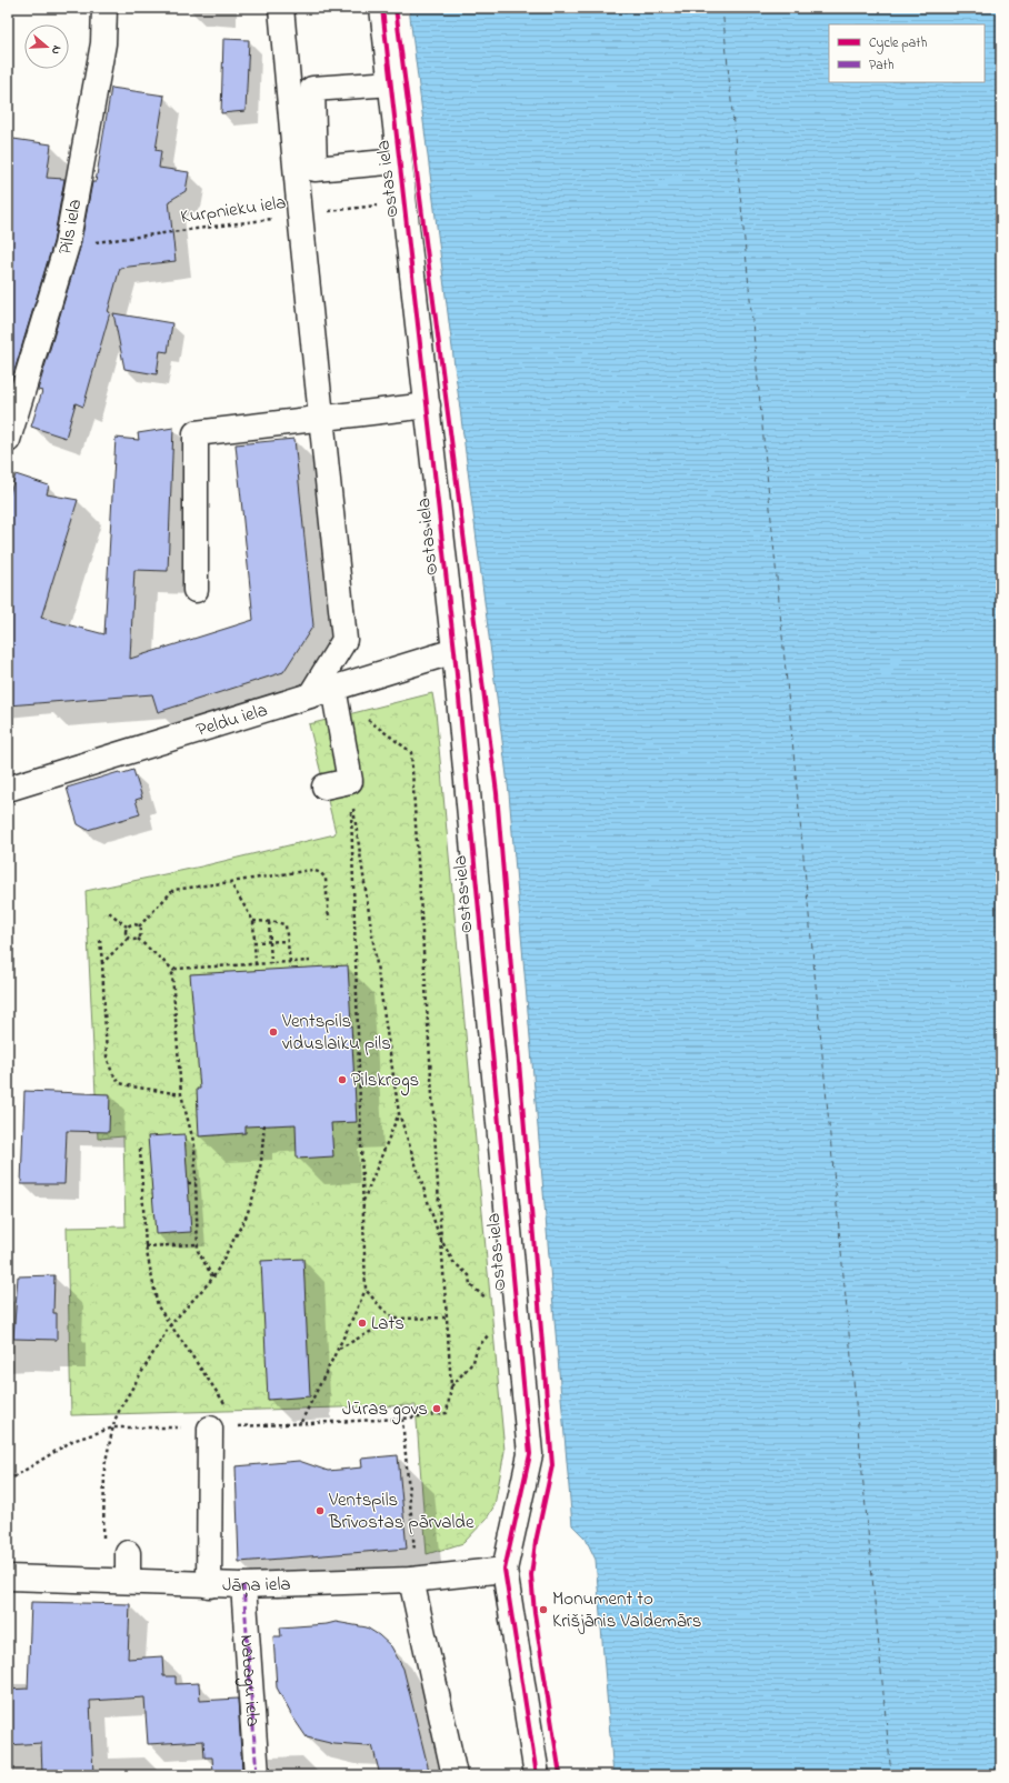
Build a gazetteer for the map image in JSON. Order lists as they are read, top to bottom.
{
  "streets": {
    "street": [
      "Ostas iela",
      "Pils iela",
      "Peldu iela",
      "Jāņa iela",
      "Nabagu iela"
    ],
    "path": ["Kurpnieku iela"]
  },
  "crossings": [
    ["Ostas iela", "Kurpnieku iela"],
    ["Ostas iela", "Peldu iela"],
    ["Ostas iela", "Jāņa iela"],
    ["Kurpnieku iela", "Pils iela"],
    ["Jāņa iela", "Nabagu iela"]
  ],
  "places": [
    "Ventspils viduslaiku pils",
    "Pilskrogs",
    "Lats",
    "Jūras govs",
    "Ventspils Brīvostas pārvalde",
    "Monument to Krišjānis Valdemārs"
  ],
  "legend": ["Cycle path", "Path"],
  "north": "right"
}
